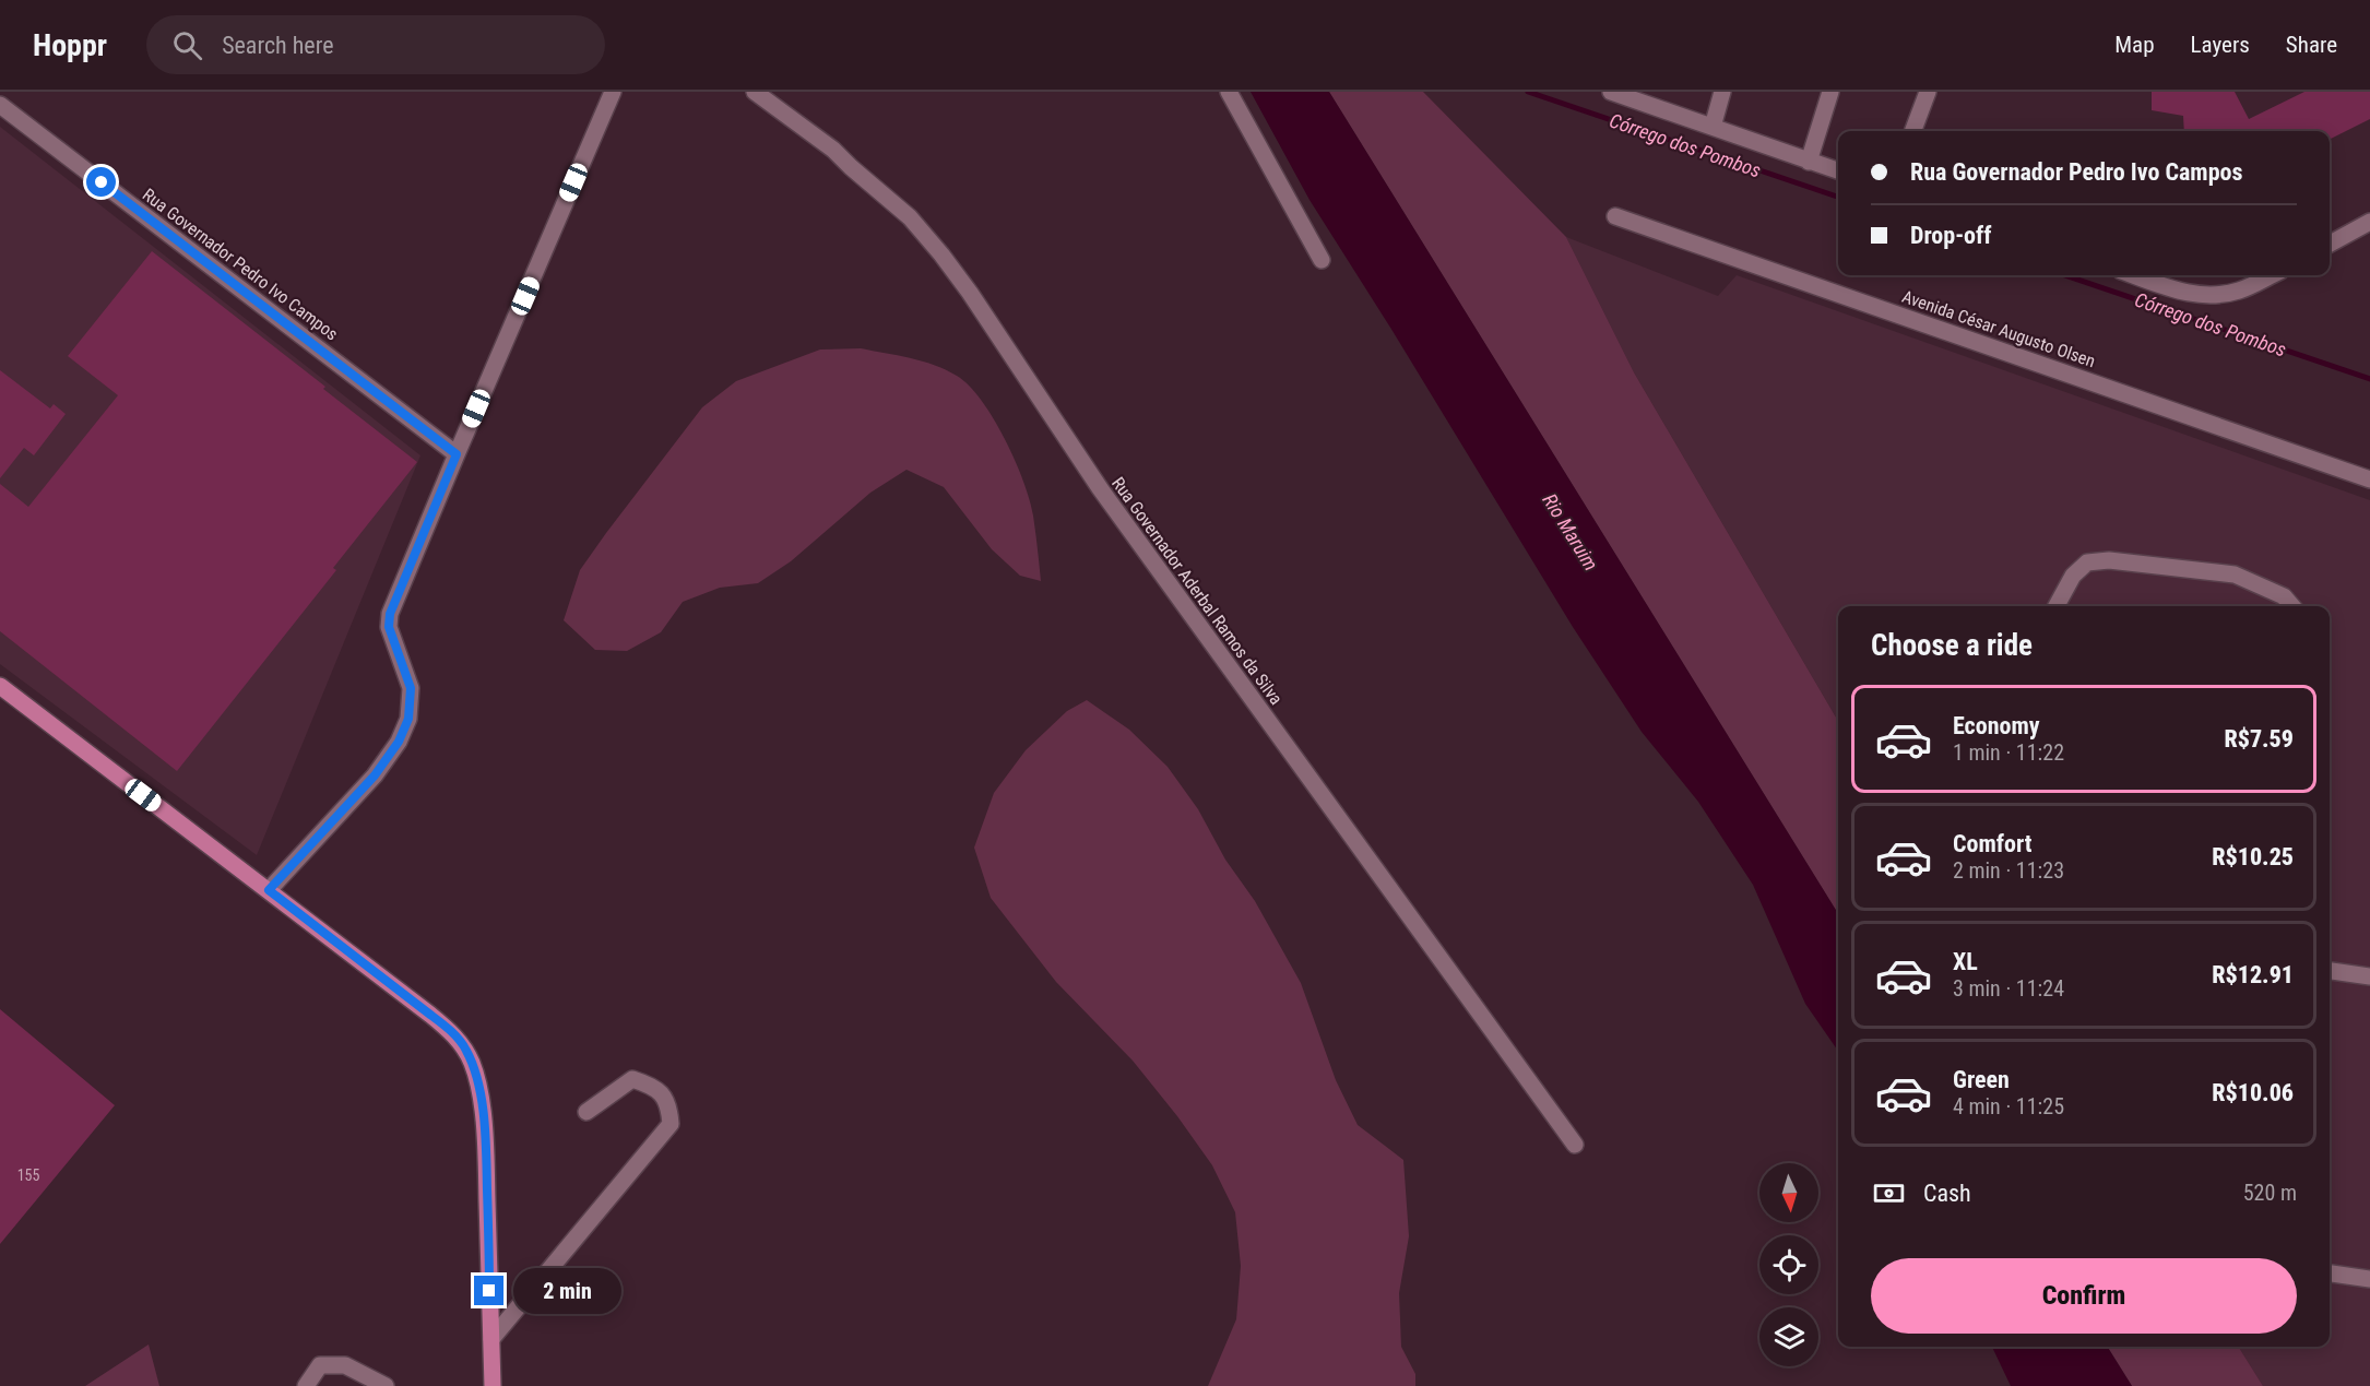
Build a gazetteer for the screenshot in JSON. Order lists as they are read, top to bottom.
{
  "streets": {
    "street": ["Rua Governador Pedro Ivo Campos", "Avenida César Augusto Olsen", "Rua Governador Aderbal Ramos da Silva"]
  },
  "water": ["Córrego dos Pombos", "Rio Maruim"],
  "house_numbers": ["155"],
  "north": "bottom",
  "page": {
    "header": "Hoppr",
    "search": "Search here",
    "nav": ["Map", "Layers", "Share"],
    "banner": ["Rua Governador Pedro Ivo Campos", "Drop-off"],
    "heading": "Choose a ride",
    "list": [
      {
        "name": "Economy",
        "note": "1 min · 11:22",
        "value": "R$7.59"
      },
      {
        "name": "Comfort",
        "note": "2 min · 11:23",
        "value": "R$10.25"
      },
      {
        "name": "XL",
        "note": "3 min · 11:24",
        "value": "R$12.91"
      },
      {
        "name": "Green",
        "note": "4 min · 11:25",
        "value": "R$10.06"
      }
    ],
    "pay": ["Cash", "520 m"],
    "buttons": "Confirm",
    "bubble": "2 min"
  }
}
